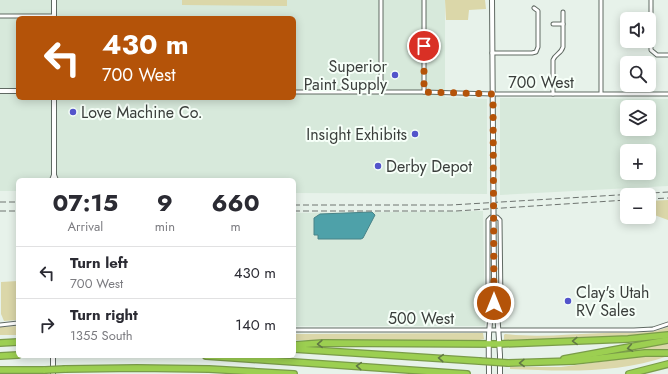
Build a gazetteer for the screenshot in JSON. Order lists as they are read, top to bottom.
{
  "streets": {
    "street": ["700 West", "500 West"]
  },
  "places": [
    "Superior Paint Supply",
    "Love Machine Co.",
    "Insight Exhibits",
    "Derby Depot",
    "Clay's Utah RV Sales"
  ],
  "page": {
    "map_buttons": ["+", "−"],
    "turn": ["430 m", "700 West"],
    "eta": [
      "07:15",
      "Arrival",
      "9",
      "min",
      "660",
      "m"
    ],
    "list": [
      {
        "name": "Turn left",
        "note": "700 West",
        "value": "430 m"
      },
      {
        "name": "Turn right",
        "note": "1355 South",
        "value": "140 m"
      }
    ]
  }
}
